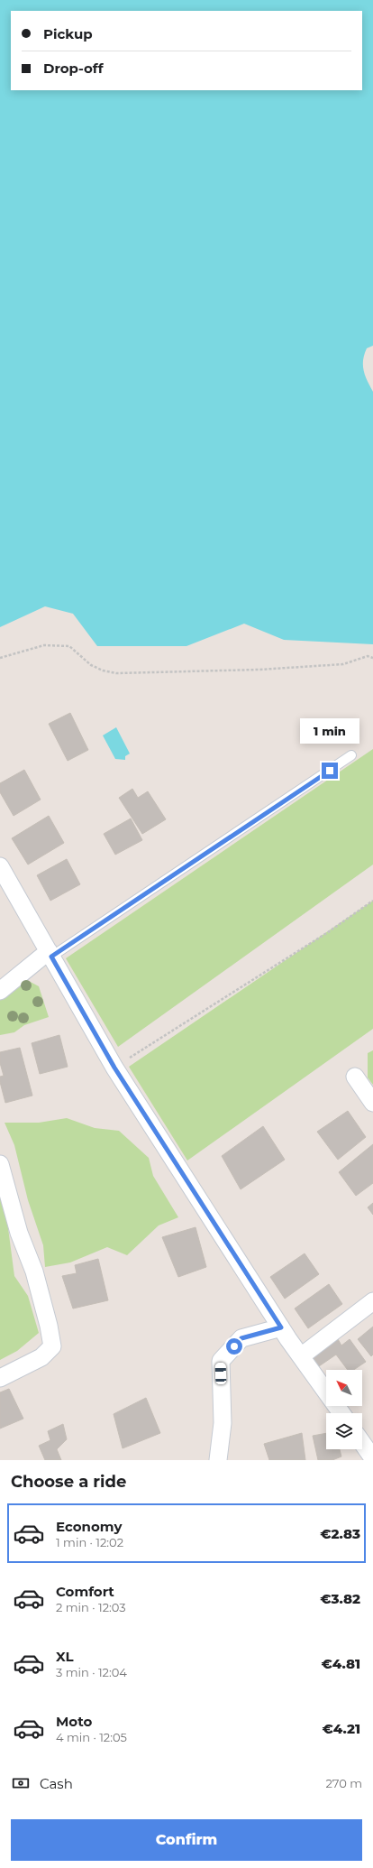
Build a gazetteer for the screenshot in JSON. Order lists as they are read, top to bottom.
{
  "north": "top left",
  "page": {
    "banner": ["Pickup", "Drop-off"],
    "bubble": "1 min",
    "heading": "Choose a ride",
    "list": [
      {
        "name": "Economy",
        "note": "1 min · 12:02",
        "value": "€2.83"
      },
      {
        "name": "Comfort",
        "note": "2 min · 12:03",
        "value": "€3.82"
      },
      {
        "name": "XL",
        "note": "3 min · 12:04",
        "value": "€4.81"
      },
      {
        "name": "Moto",
        "note": "4 min · 12:05",
        "value": "€4.21"
      }
    ],
    "pay": ["Cash", "270 m"],
    "buttons": "Confirm"
  }
}
